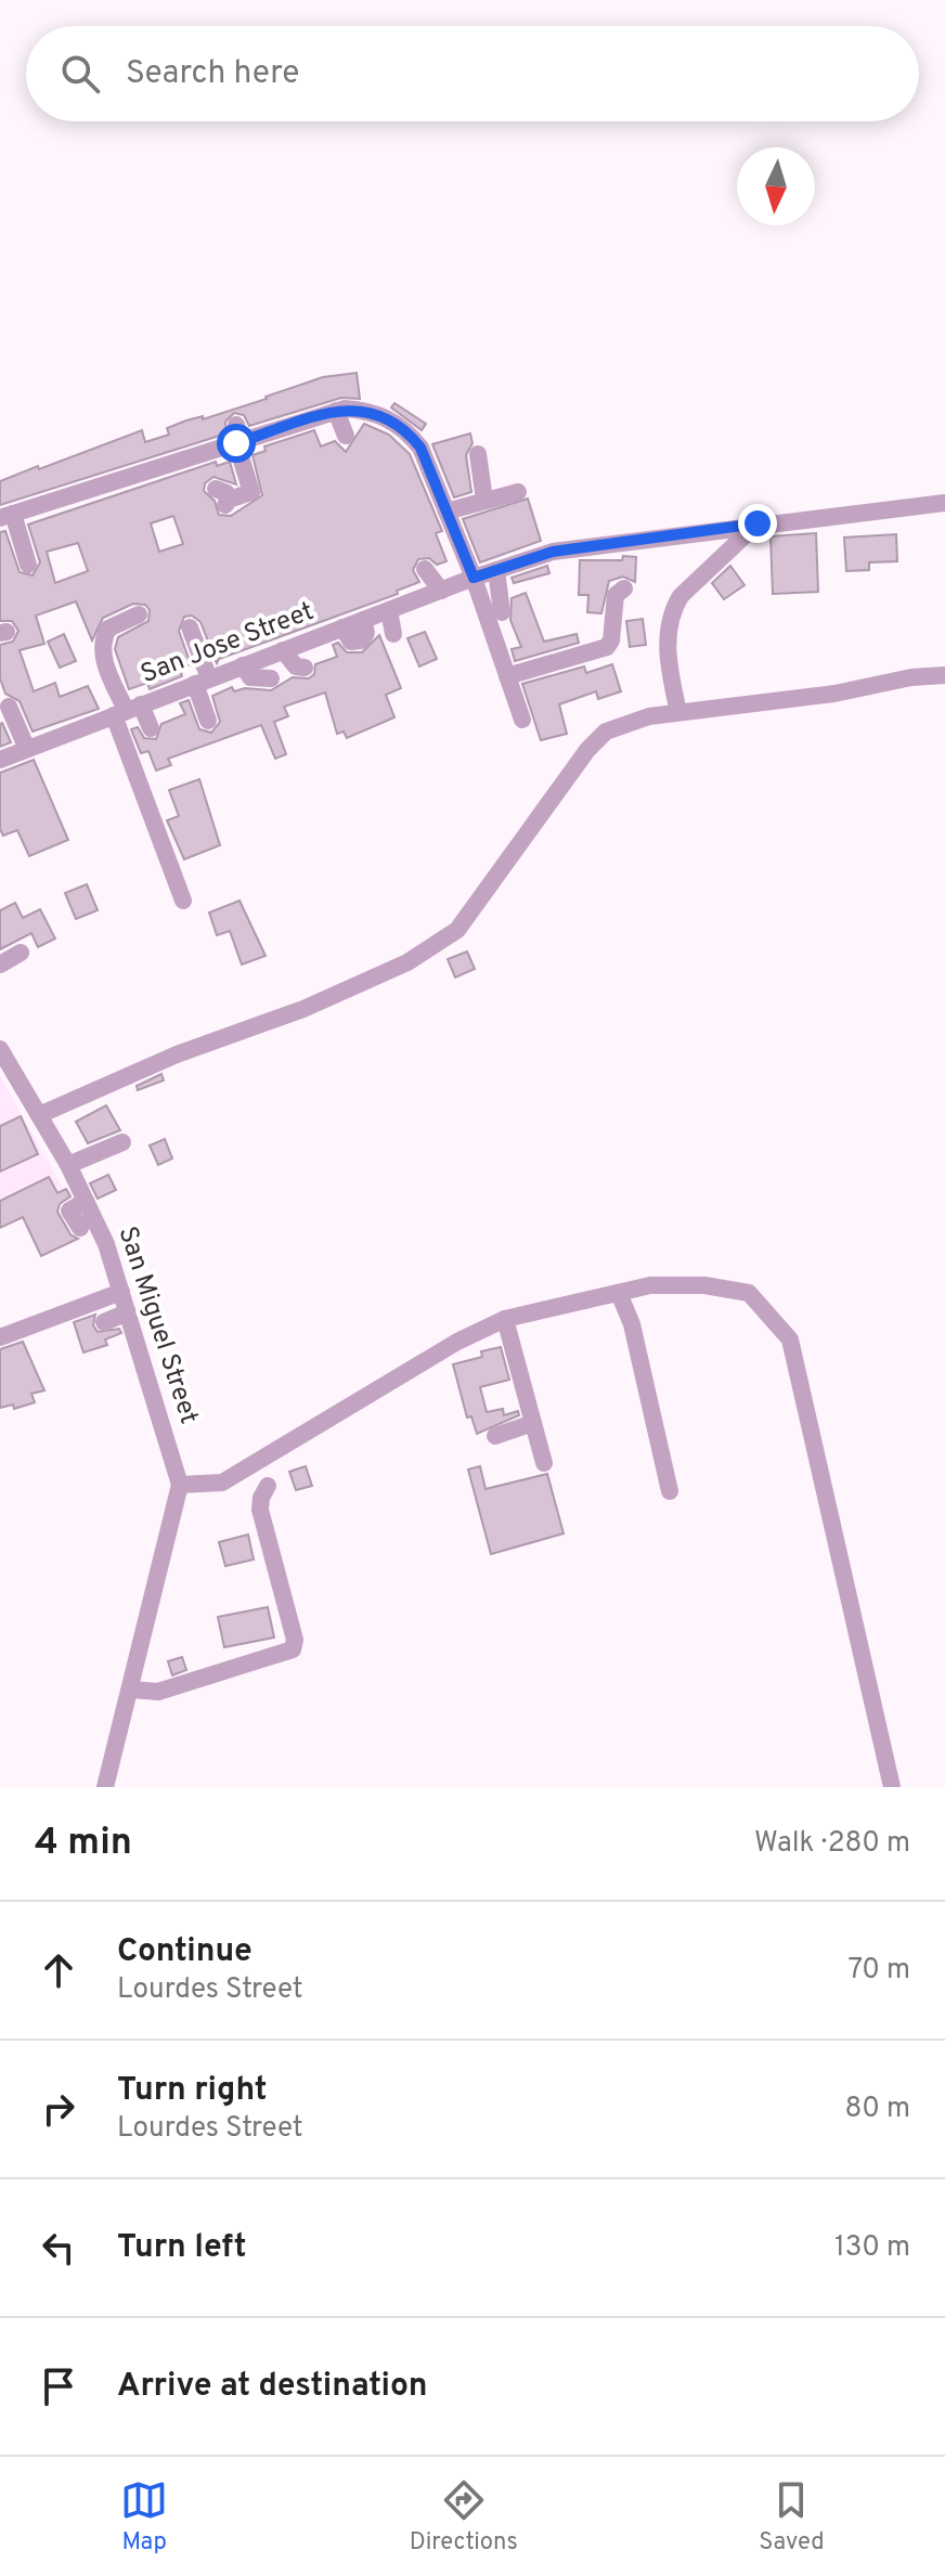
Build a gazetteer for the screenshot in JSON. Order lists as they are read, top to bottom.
{
  "streets": {
    "street": ["San Jose Street", "San Miguel Street"]
  },
  "north": "bottom",
  "page": {
    "search": "Search here",
    "heading": ["4 min", "Walk · 280 m"],
    "list": [
      ["Continue", "Lourdes Street", "70 m"],
      ["Turn right", "Lourdes Street", "80 m"],
      ["Turn left", "130 m"],
      "Arrive at destination"
    ],
    "nav": ["Map", "Directions", "Saved"]
  }
}
